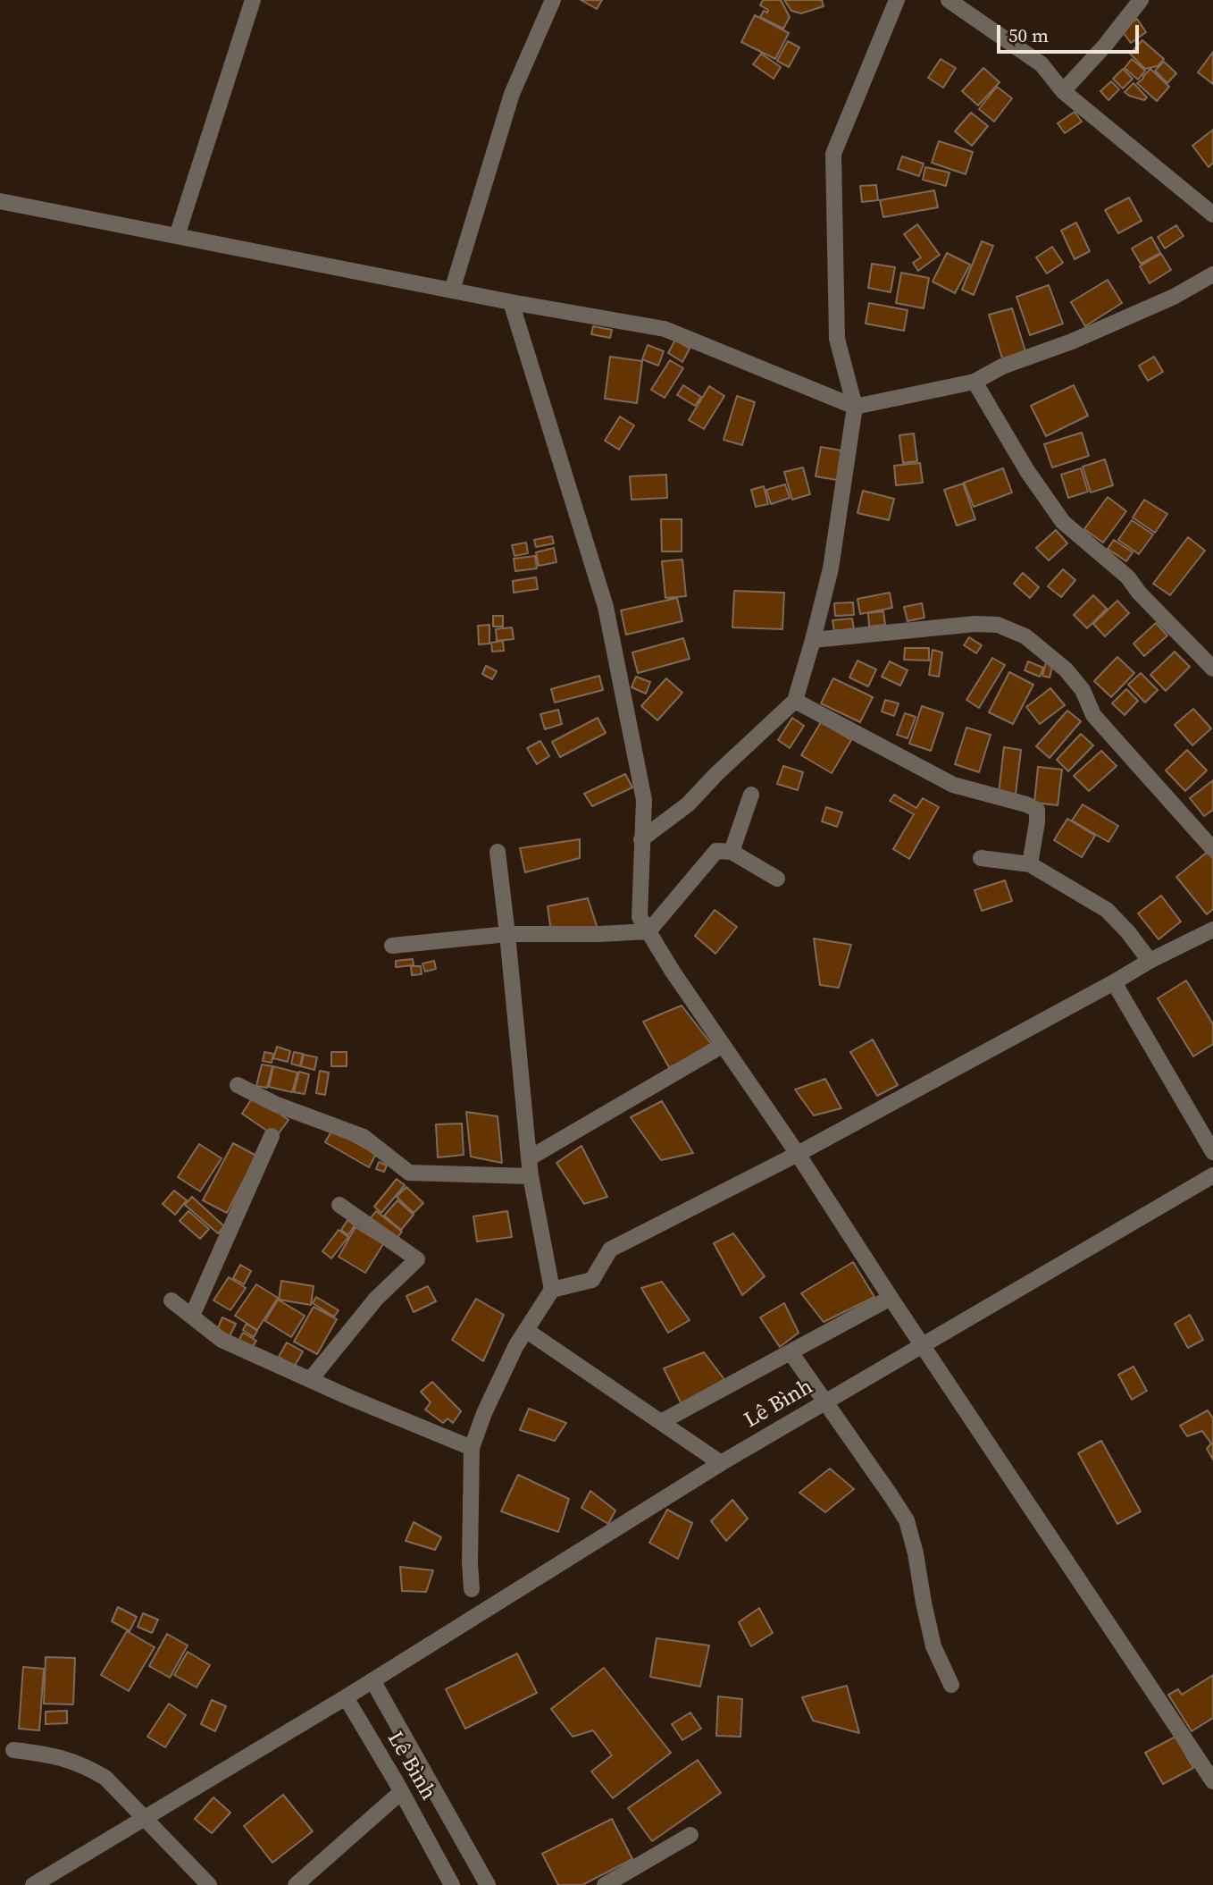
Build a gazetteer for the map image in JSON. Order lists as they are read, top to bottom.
{
  "streets": {
    "street": ["Lê Bình"]
  },
  "scale_bar": "50 m"
}
